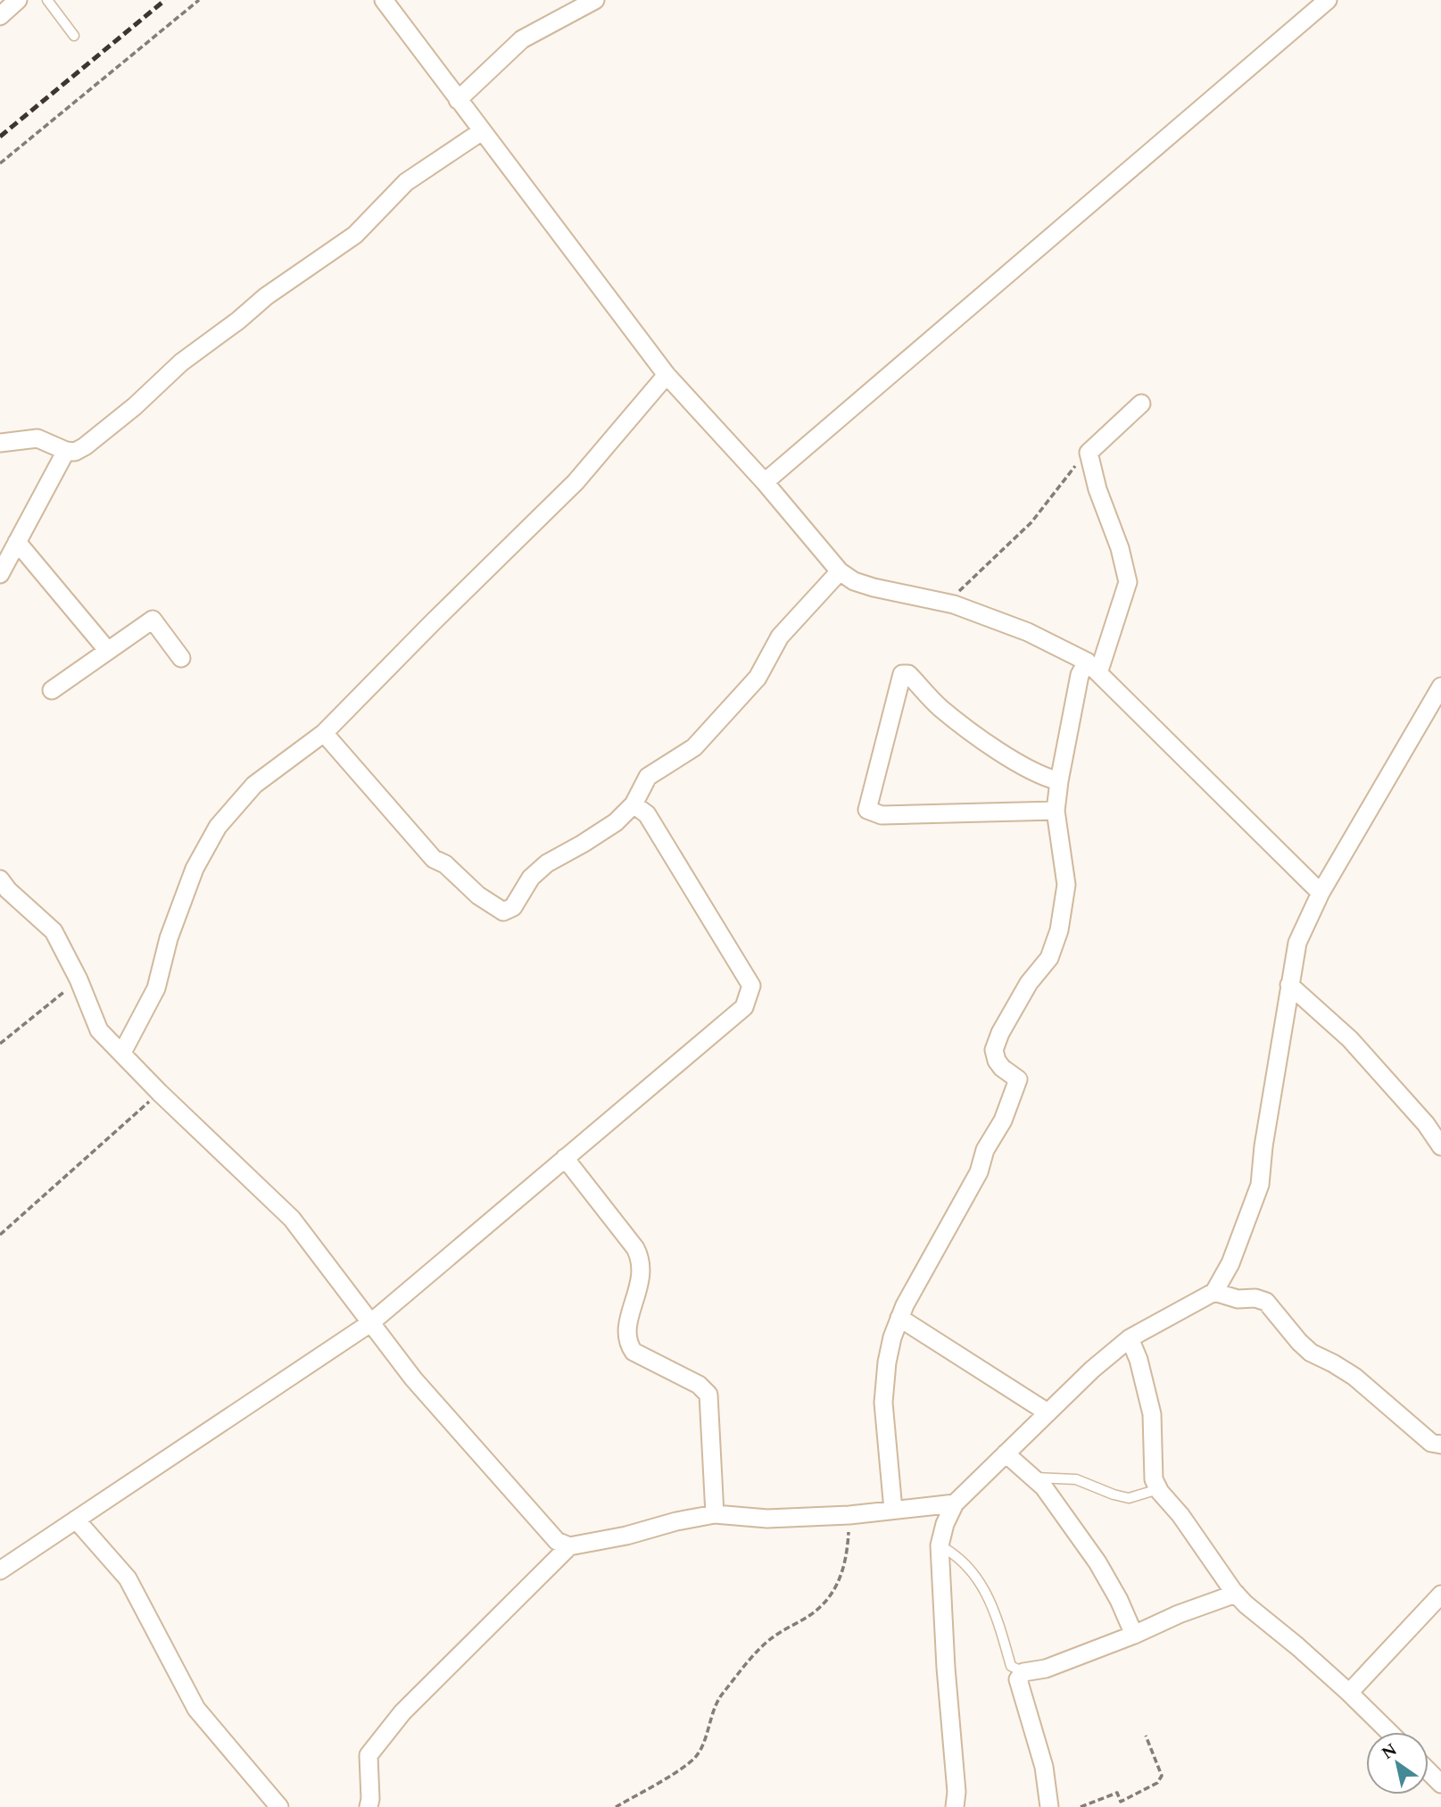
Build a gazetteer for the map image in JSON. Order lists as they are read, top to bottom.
{
  "north": "top left"
}
